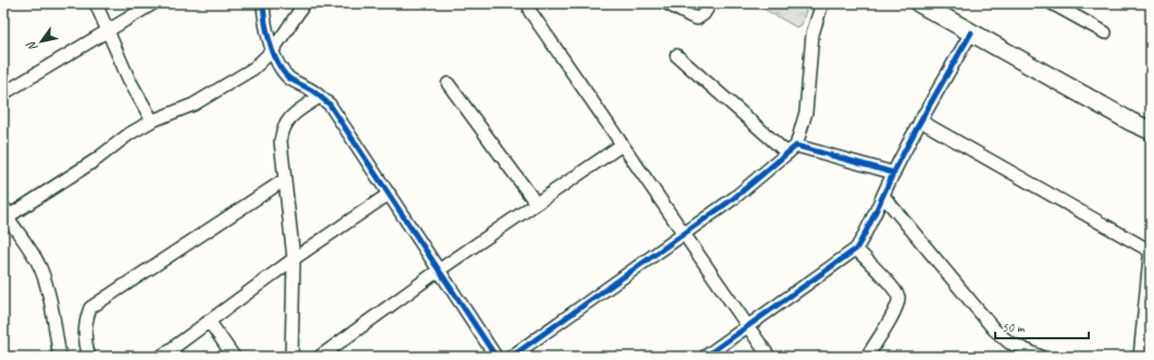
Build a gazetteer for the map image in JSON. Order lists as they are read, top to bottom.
{
  "scale_bar": "50 m",
  "north": "bottom left"
}
